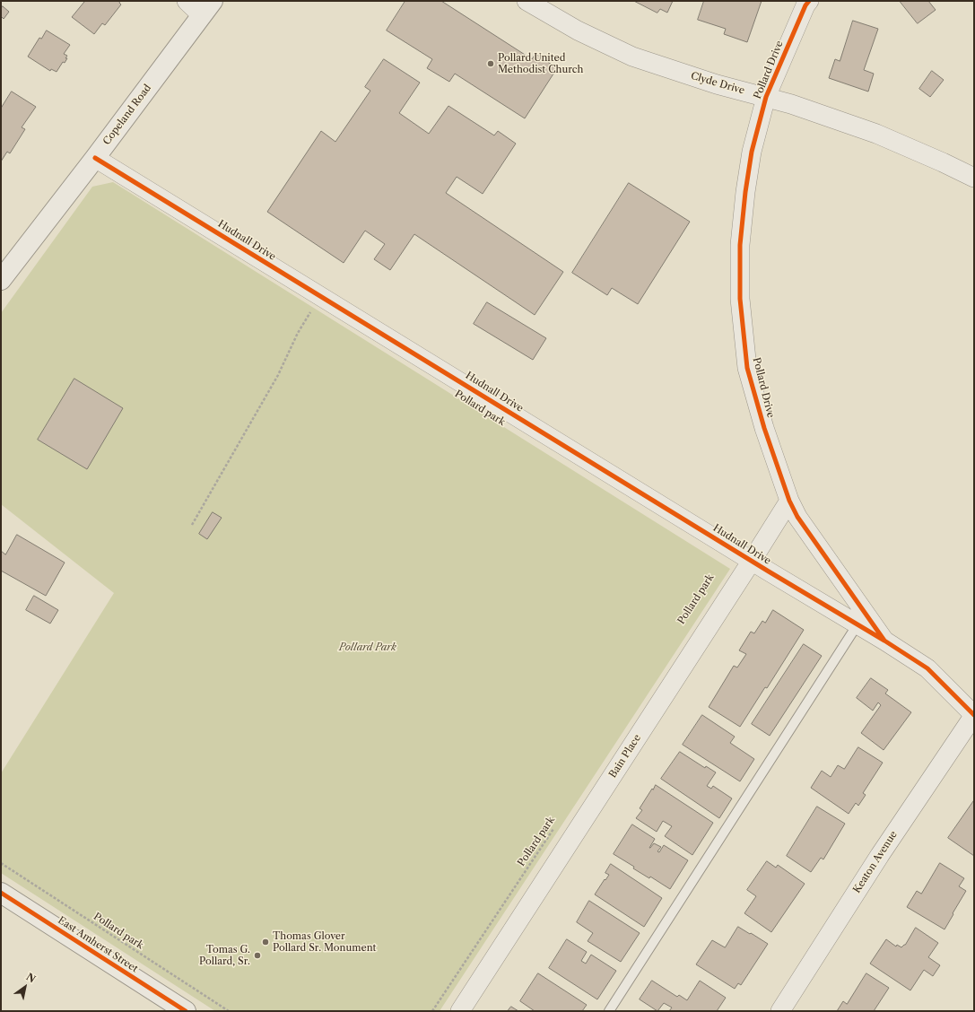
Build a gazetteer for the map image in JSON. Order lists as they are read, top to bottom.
{
  "streets": {
    "street": [
      "Pollard Drive",
      "Clyde Drive",
      "Copeland Road",
      "Hudnall Drive",
      "Bain Place",
      "Keaton Avenue",
      "East Amherst Street"
    ],
    "cycle path": ["Pollard park"]
  },
  "crossings": [
    ["Pollard Drive", "Clyde Drive"],
    ["Pollard Drive", "Hudnall Drive"],
    ["Pollard Drive", "Bain Place"],
    ["Pollard Drive", "Keaton Avenue"],
    ["Copeland Road", "Hudnall Drive"],
    ["Hudnall Drive", "Bain Place"]
  ],
  "parks": ["Pollard Park"],
  "places": ["Pollard United Methodist Church", "Thomas Glover Pollard Sr. Monument", "Tomas G. Pollard, Sr."],
  "north": "top right"
}
